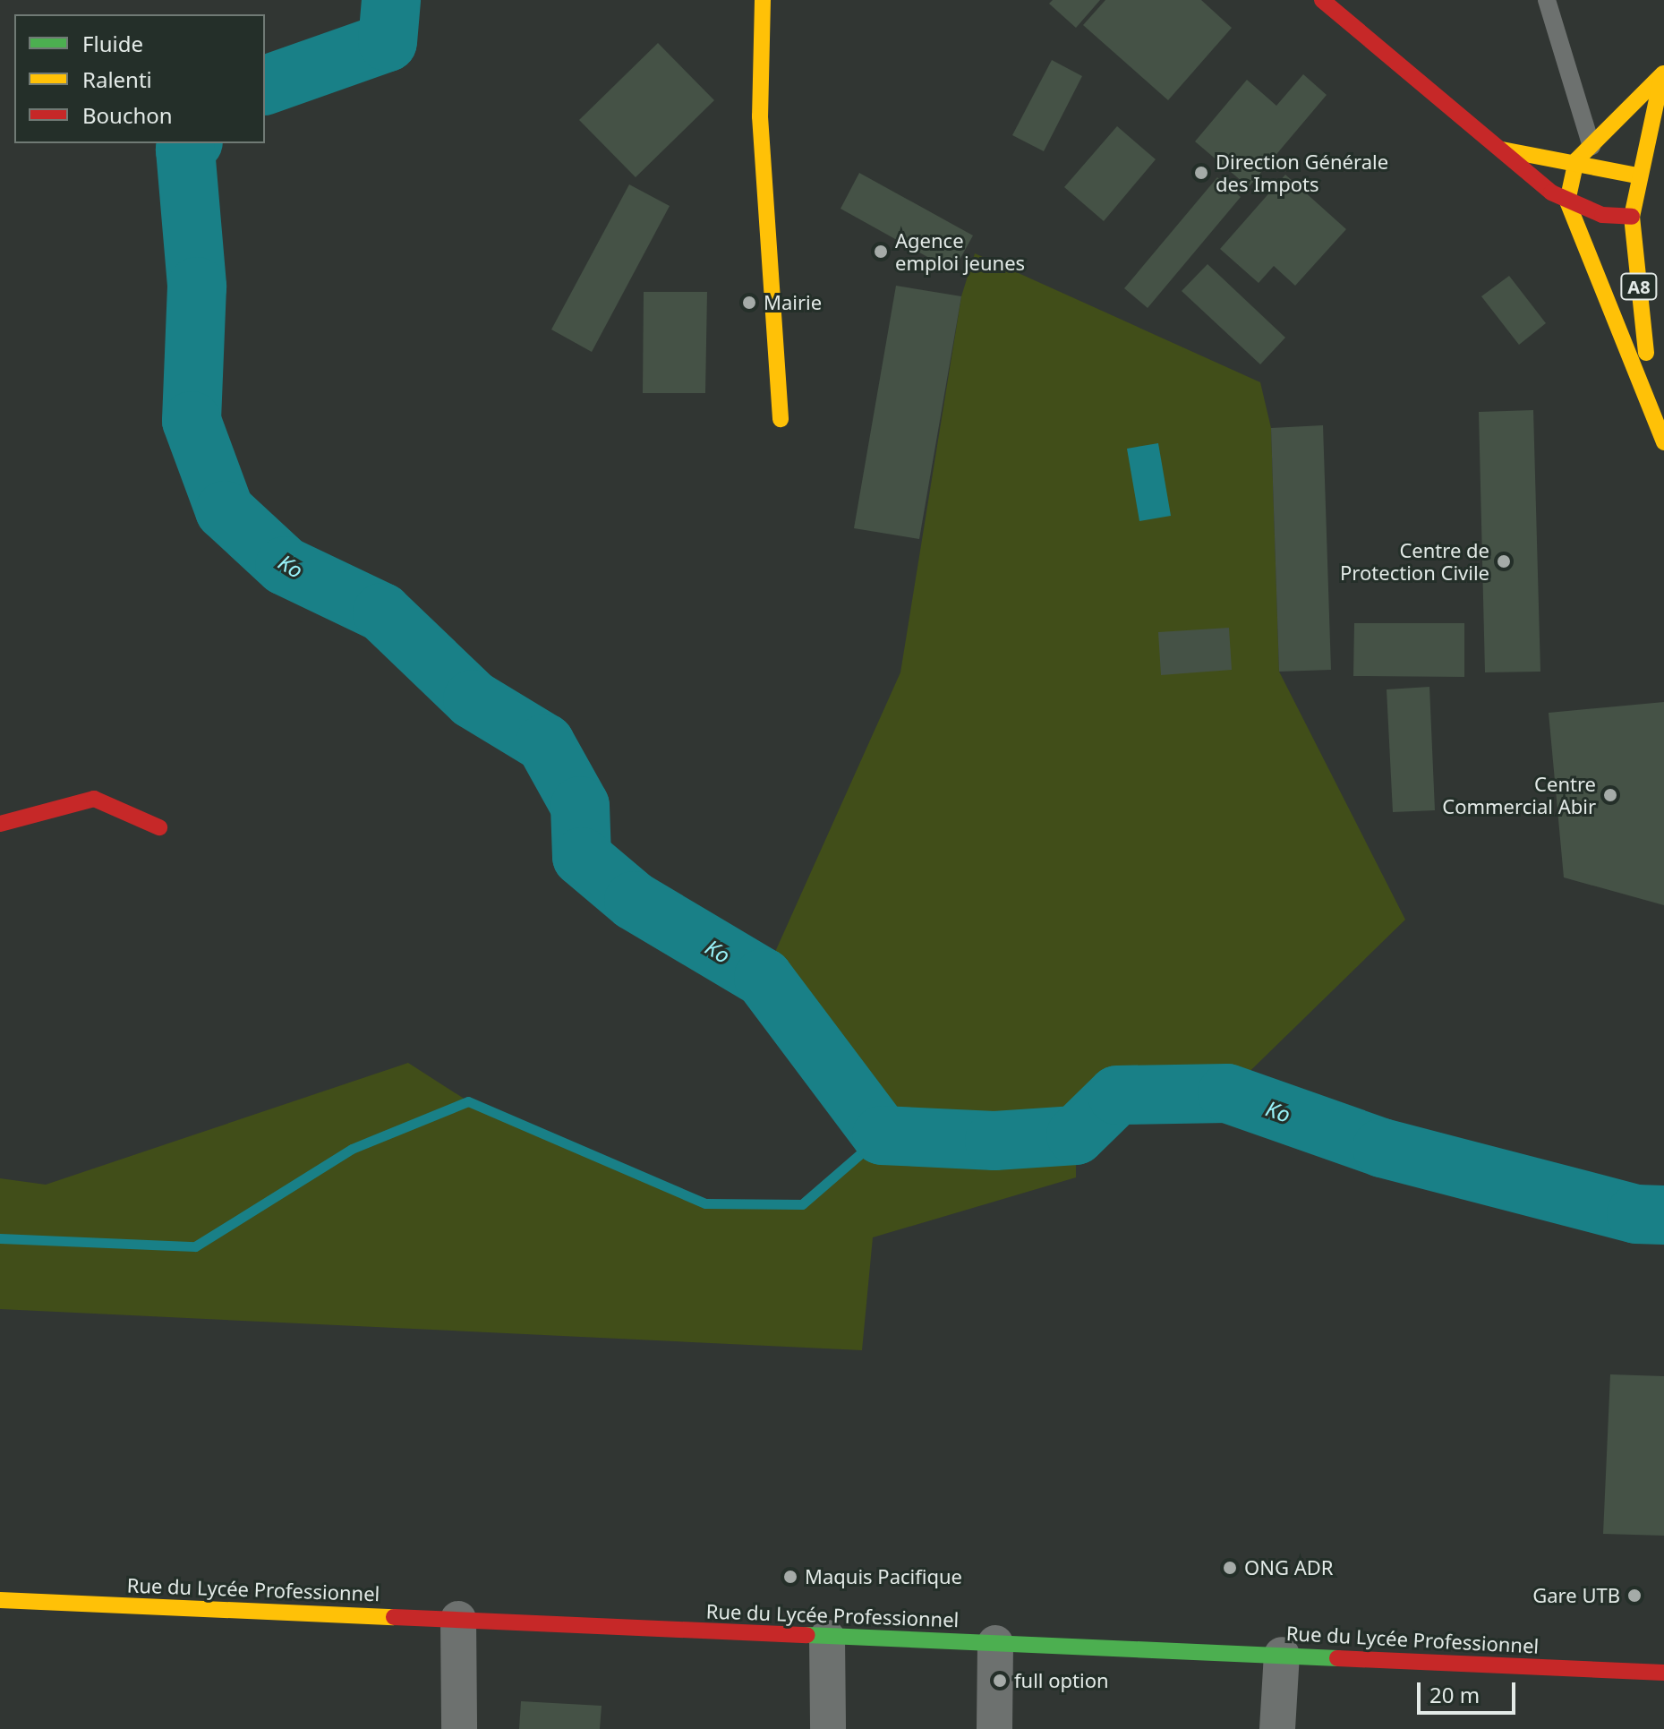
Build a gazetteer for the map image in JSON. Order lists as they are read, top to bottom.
{
  "streets": {
    "main road": ["A8", "Rue du Lycée Professionnel"]
  },
  "water": ["Ko"],
  "places": [
    "Direction Générale des Impots",
    "Agence emploi jeunes",
    "Mairie",
    "Centre de Protection Civile",
    "Centre Commercial Abir",
    "ONG ADR",
    "Maquis Pacifique",
    "Gare UTB",
    "full option"
  ],
  "legend": ["Fluide", "Ralenti", "Bouchon"],
  "scale_bar": "20 m"
}
